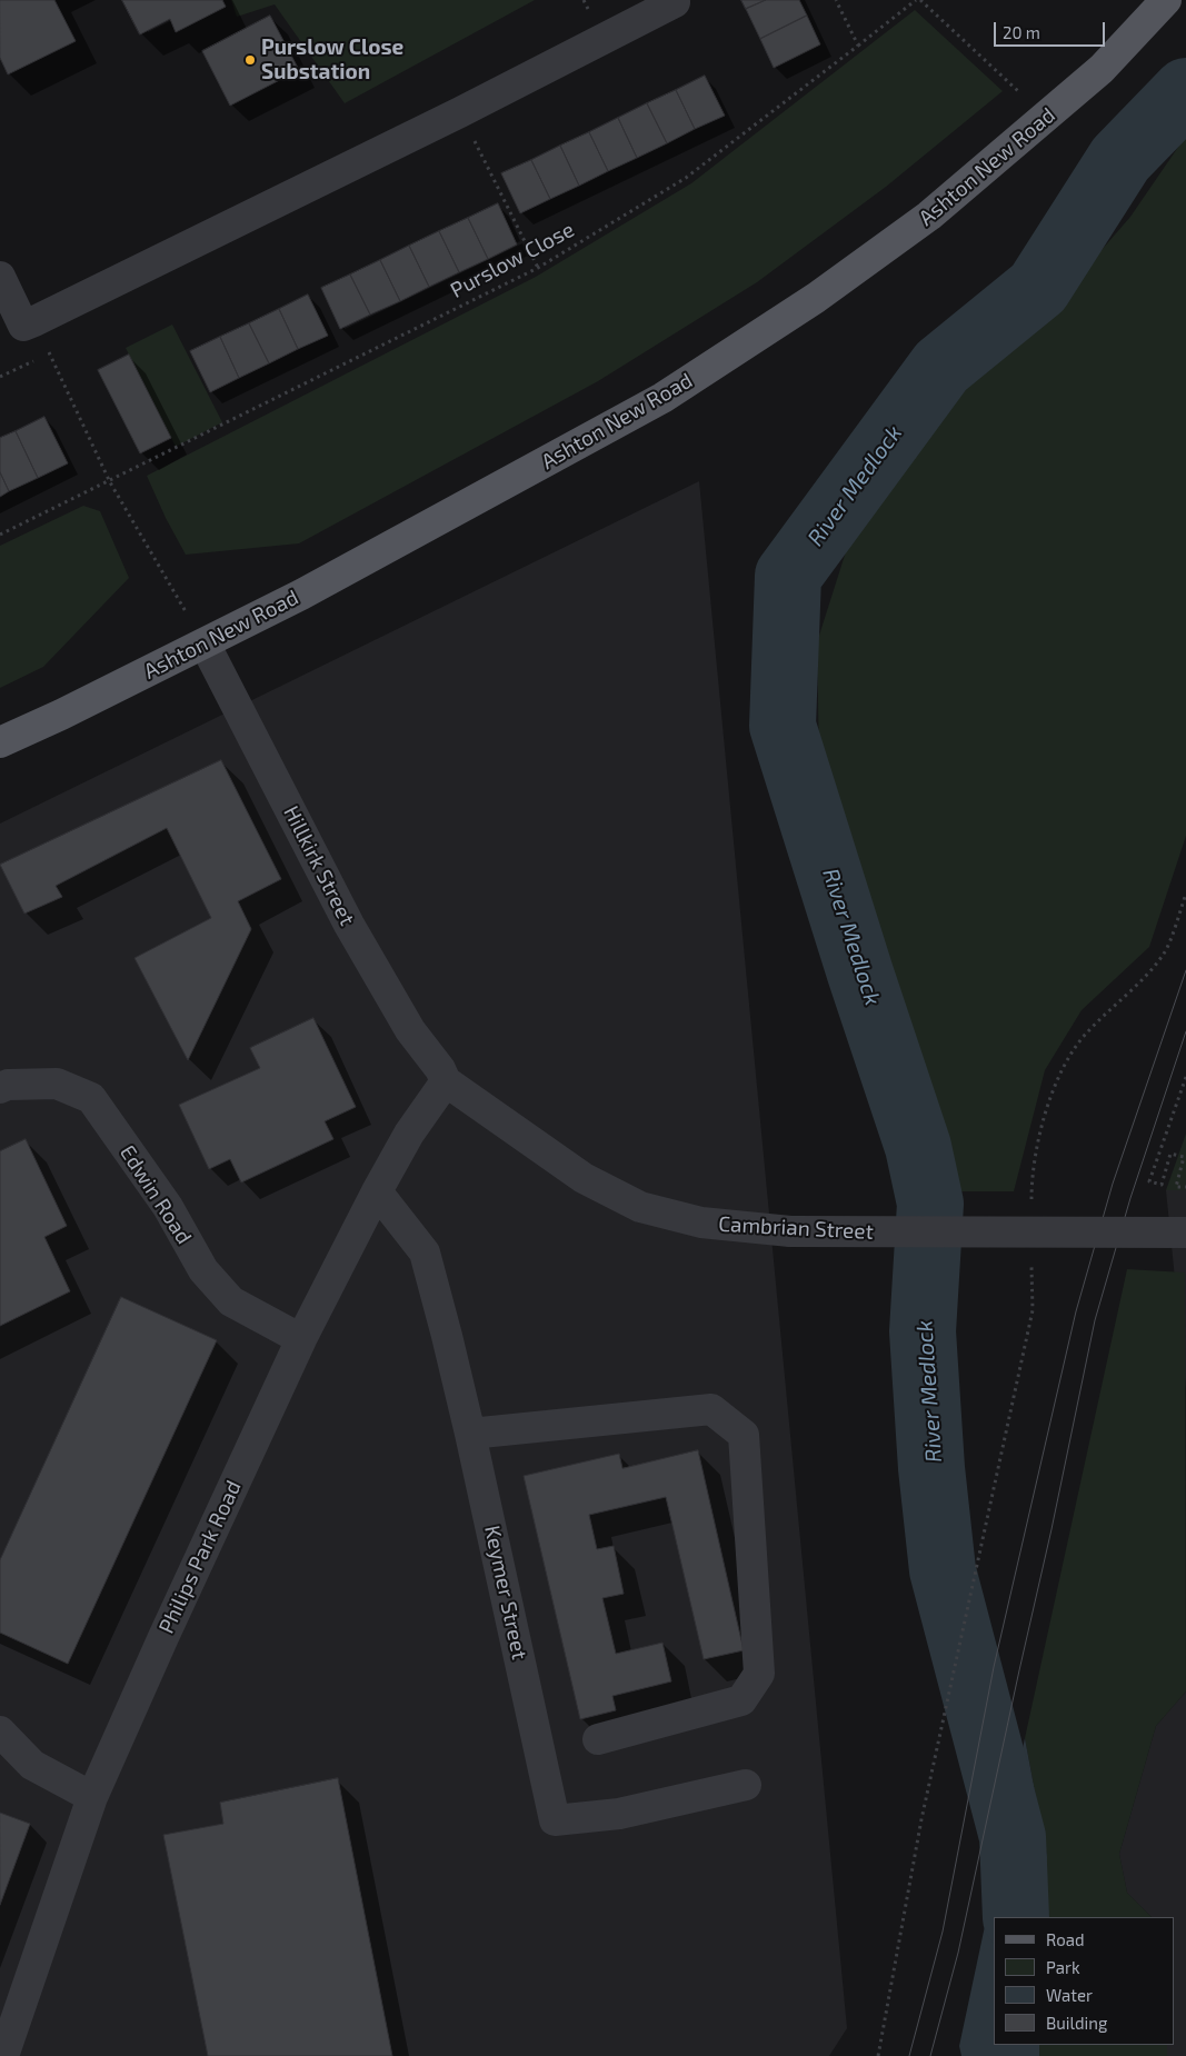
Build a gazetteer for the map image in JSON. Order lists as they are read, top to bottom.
{
  "streets": {
    "main road": ["Ashton New Road"],
    "street": [
      "Hillkirk Street",
      "Edwin Road",
      "Cambrian Street",
      "Philips Park Road",
      "Keymer Street"
    ],
    "path": ["Purslow Close"]
  },
  "crossings": [
    ["Ashton New Road", "Hillkirk Street"],
    ["Hillkirk Street", "Cambrian Street"],
    ["Hillkirk Street", "Philips Park Road"],
    ["Edwin Road", "Philips Park Road"],
    ["Cambrian Street", "Philips Park Road"],
    ["Philips Park Road", "Keymer Street"]
  ],
  "water": ["River Medlock"],
  "places": ["Purslow Close Substation"],
  "legend": [
    "Road",
    "Park",
    "Water",
    "Building"
  ],
  "scale_bar": "20 m"
}
